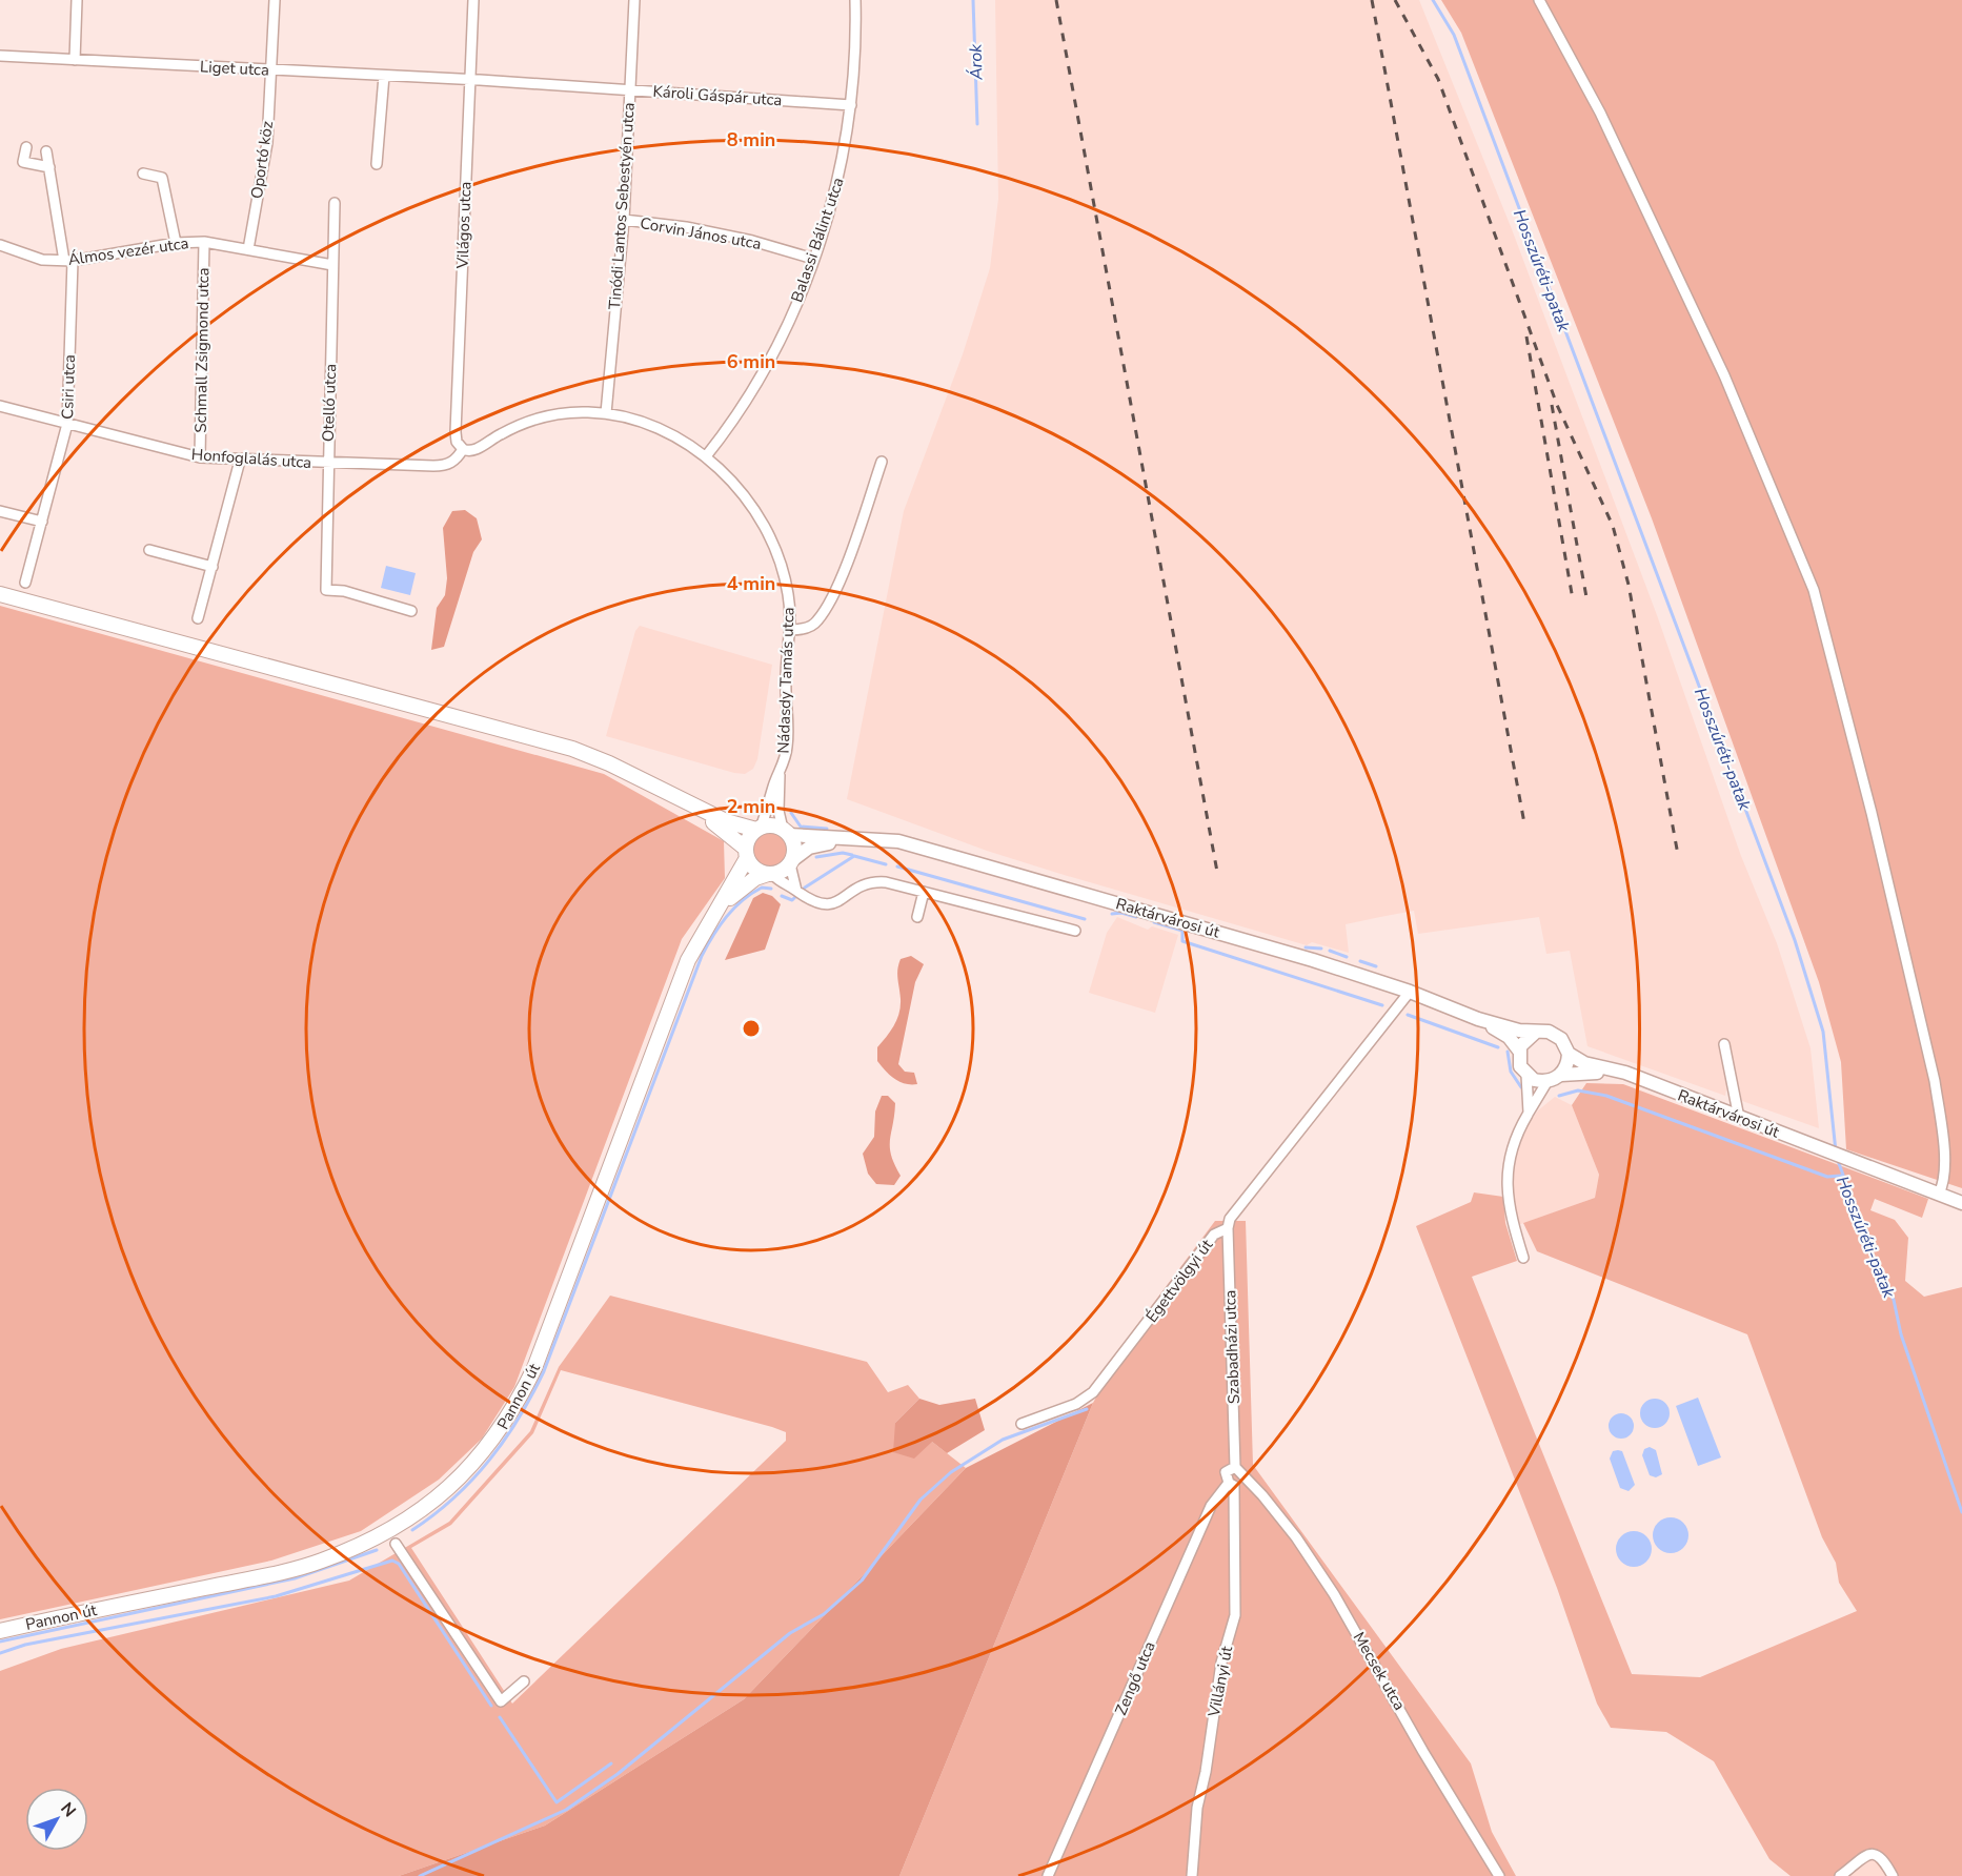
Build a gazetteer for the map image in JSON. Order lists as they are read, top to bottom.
{
  "streets": {
    "main road": ["Raktárvárosi út", "Pannon út"],
    "street": [
      "Liget utca",
      "Károli Gáspár utca",
      "Oportó köz",
      "Tinódi Lantos Sebestyén utca",
      "Világos utca",
      "Corvin János utca",
      "Balassi Bálint utca",
      "Álmos vezér utca",
      "Schmall Zsigmond utca",
      "Csiri utca",
      "Otelló utca",
      "Honfoglalás utca",
      "Nádasdy Tamás utca",
      "Égettvölgyi út",
      "Szabadházi utca",
      "Mecsek utca",
      "Zengő utca",
      "Villányi út"
    ]
  },
  "crossings": [
    ["Liget utca", "Károli Gáspár utca"],
    ["Liget utca", "Oportó köz"],
    ["Liget utca", "Világos utca"],
    ["Károli Gáspár utca", "Tinódi Lantos Sebestyén utca"],
    ["Károli Gáspár utca", "Világos utca"],
    ["Károli Gáspár utca", "Balassi Bálint utca"],
    ["Oportó köz", "Álmos vezér utca"],
    ["Tinódi Lantos Sebestyén utca", "Corvin János utca"],
    ["Tinódi Lantos Sebestyén utca", "Nádasdy Tamás utca"],
    ["Világos utca", "Honfoglalás utca"],
    ["Világos utca", "Nádasdy Tamás utca"],
    ["Corvin János utca", "Balassi Bálint utca"],
    ["Balassi Bálint utca", "Nádasdy Tamás utca"],
    ["Álmos vezér utca", "Schmall Zsigmond utca"],
    ["Álmos vezér utca", "Csiri utca"],
    ["Álmos vezér utca", "Otelló utca"],
    ["Schmall Zsigmond utca", "Honfoglalás utca"],
    ["Csiri utca", "Honfoglalás utca"],
    ["Otelló utca", "Honfoglalás utca"],
    ["Honfoglalás utca", "Nádasdy Tamás utca"],
    ["Nádasdy Tamás utca", "Raktárvárosi út"],
    ["Nádasdy Tamás utca", "Pannon út"],
    ["Raktárvárosi út", "Égettvölgyi út"],
    ["Raktárvárosi út", "Pannon út"],
    ["Égettvölgyi út", "Szabadházi utca"],
    ["Szabadházi utca", "Mecsek utca"],
    ["Zengő utca", "Villányi út"]
  ],
  "water": ["Árok", "Hosszúréti-patak"],
  "north": "top right",
  "rings": [
    "8 min",
    "6 min",
    "4 min",
    "2 min"
  ]
}
